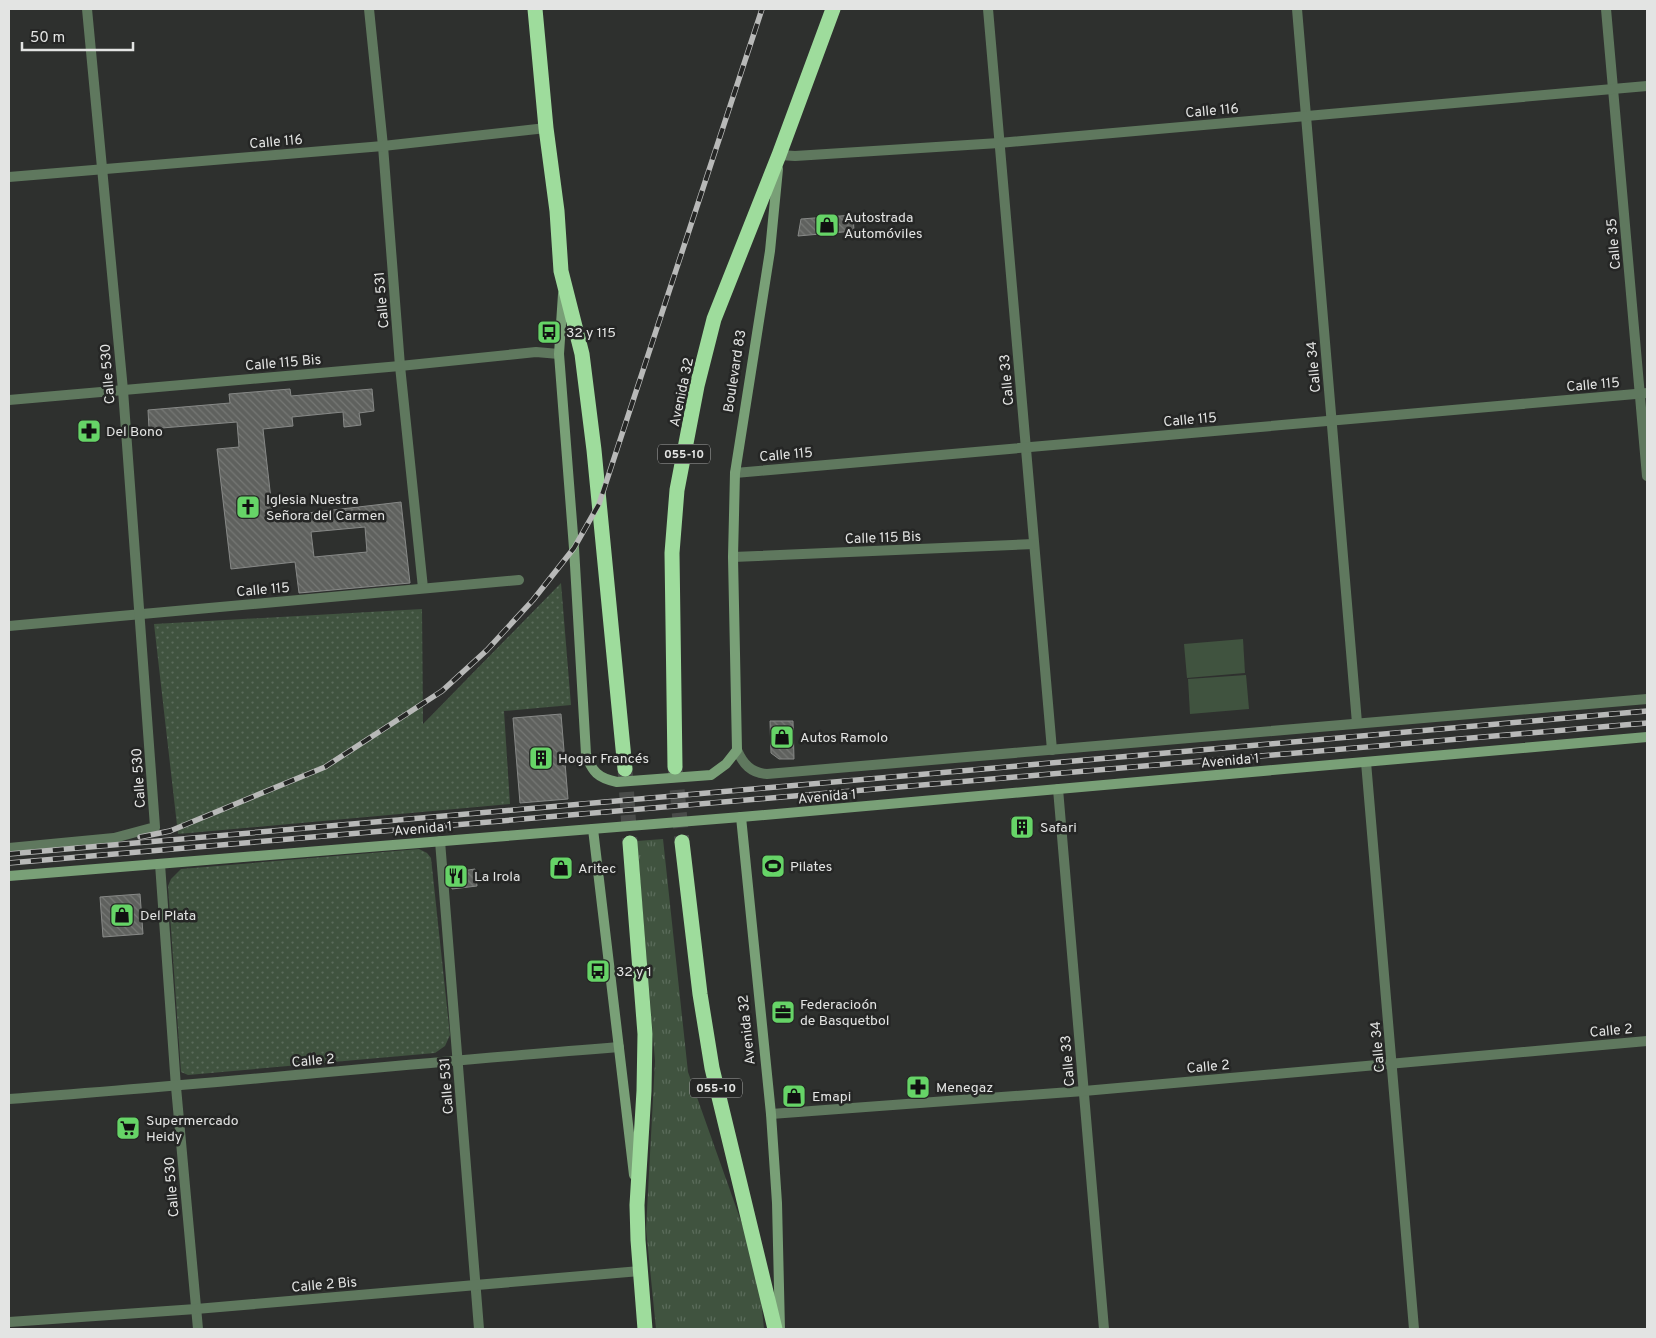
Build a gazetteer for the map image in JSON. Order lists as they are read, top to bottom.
{
  "streets": {
    "highway": ["Boulevard 83", "Avenida 32", "055-10"],
    "street": [
      "Calle 116",
      "Calle 35",
      "Calle 531",
      "Calle 115 Bis",
      "Calle 34",
      "Calle 530",
      "Calle 33",
      "Calle 115",
      "Avenida 1",
      "Calle 2",
      "Calle 2 Bis"
    ]
  },
  "crossings": [
    ["Calle 116", "Calle 35"],
    ["Calle 116", "Calle 531"],
    ["Calle 116", "Calle 34"],
    ["Calle 116", "Boulevard 83"],
    ["Calle 116", "Calle 530"],
    ["Calle 116", "Calle 33"],
    ["Calle 116", "Avenida 32"],
    ["Calle 35", "Calle 115"],
    ["Calle 531", "Calle 115 Bis"],
    ["Calle 531", "Calle 115"],
    ["Calle 531", "Avenida 1"],
    ["Calle 531", "Calle 2"],
    ["Calle 531", "Calle 2 Bis"],
    ["Calle 115 Bis", "Boulevard 83"],
    ["Calle 115 Bis", "Calle 530"],
    ["Calle 115 Bis", "Calle 33"],
    ["Calle 34", "Calle 115"],
    ["Calle 34", "Avenida 1"],
    ["Calle 34", "Calle 2"],
    ["Boulevard 83", "Calle 115"],
    ["Boulevard 83", "Avenida 32"],
    ["Boulevard 83", "Avenida 1"],
    ["Calle 530", "Calle 115"],
    ["Calle 530", "Avenida 1"],
    ["Calle 530", "Calle 2"],
    ["Calle 530", "Calle 2 Bis"],
    ["Calle 33", "Calle 115"],
    ["Calle 33", "Avenida 1"],
    ["Calle 33", "Calle 2"],
    ["Avenida 32", "Avenida 1"],
    ["Avenida 32", "Calle 2"]
  ],
  "places": {
    "shop": [
      "Autostrada Automóviles",
      "Autos Ramolo",
      "Aritec",
      "Del Plata",
      "Emapi"
    ],
    "bus stop": ["32 y 115", "32 y 1"],
    "pharmacy": ["Del Bono", "Menegaz"],
    "church": ["Iglesia Nuestra Señora del Carmen"],
    "building": ["Hogar Francés", "Safari"],
    "sports": ["Pilates"],
    "restaurant": ["La Irola"],
    "office": ["Federacioón de Basquetbol"],
    "supermarket": ["Supermercado Heidy"]
  },
  "scale_bar": "50 m"
}
